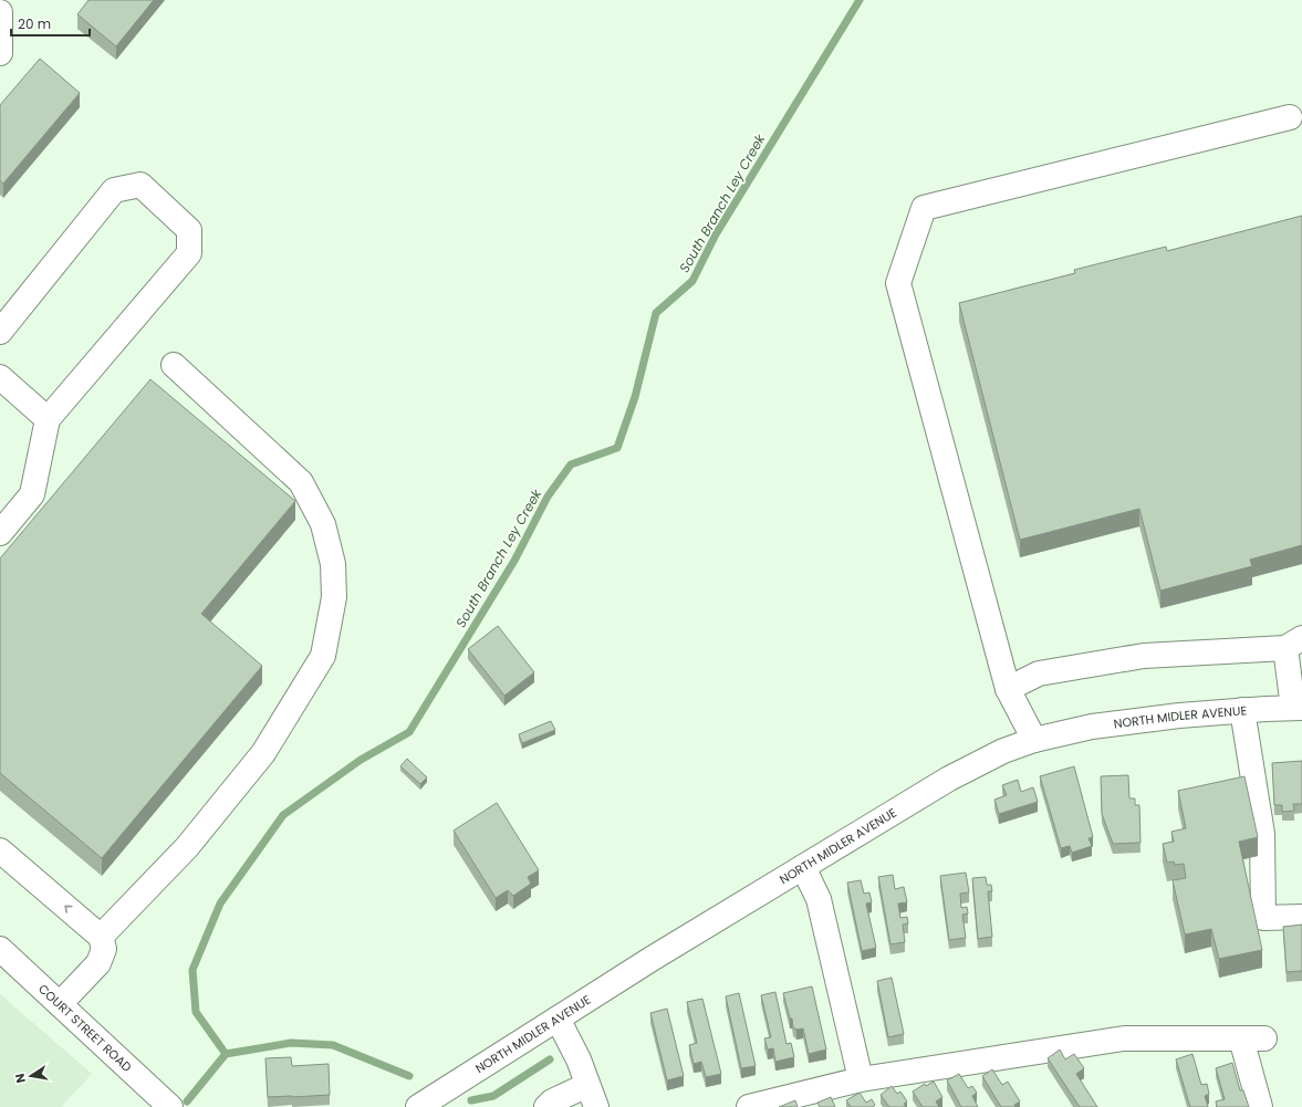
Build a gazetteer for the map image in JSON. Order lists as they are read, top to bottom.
{
  "streets": {
    "street": ["NORTH MIDLER AVENUE", "COURT STREET ROAD"]
  },
  "water": ["South Branch Ley Creek"],
  "scale_bar": "20 m",
  "north": "left"
}
